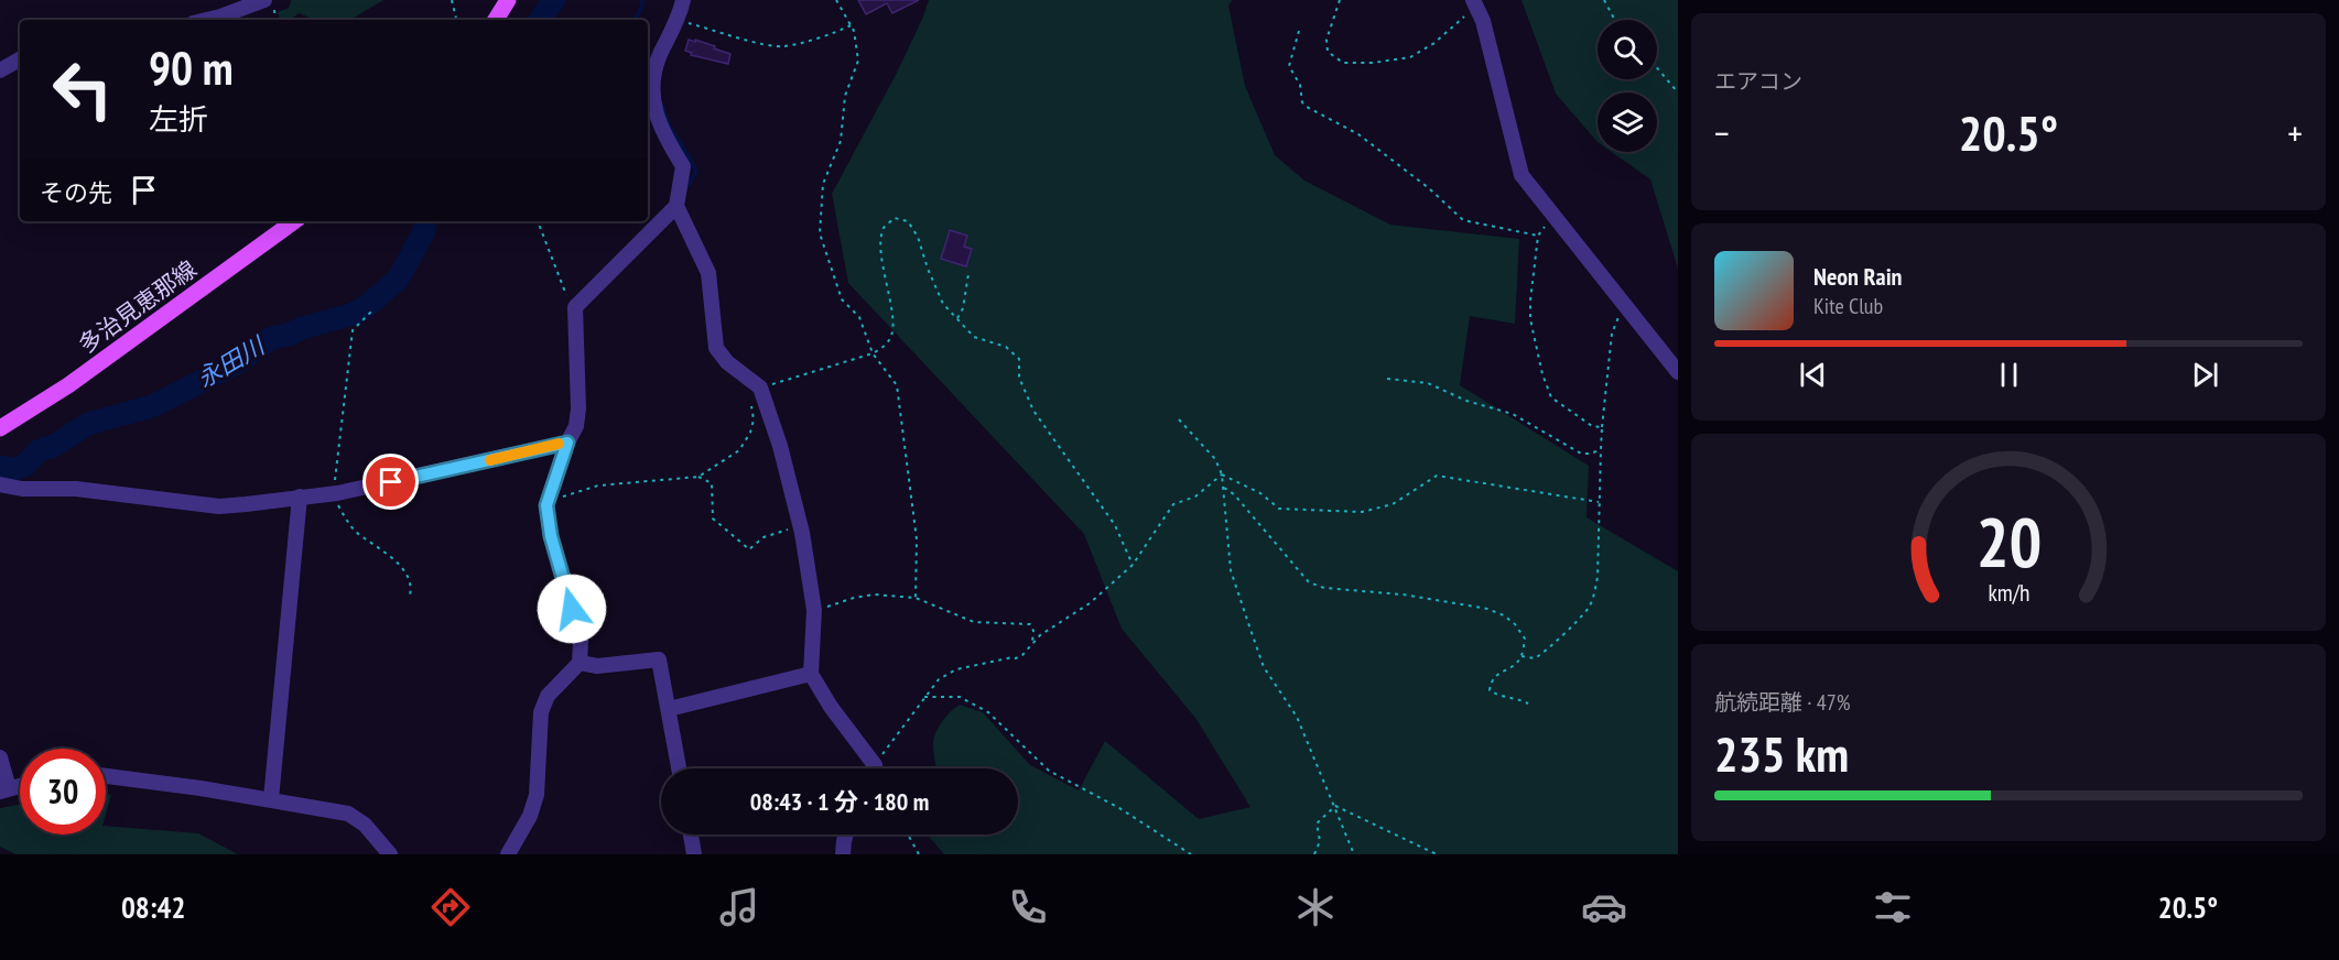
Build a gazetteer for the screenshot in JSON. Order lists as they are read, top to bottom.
{
  "streets": {
    "main road": ["多治見恵那線"]
  },
  "water": ["永田川"],
  "page": {
    "tile": [
      "エアコン",
      ["航続距離 · 47%", "235 km"]
    ],
    "turn": ["90 m", "左折"],
    "heat": ["−", "20.5°", "+"],
    "then": "その先",
    "song": ["Neon Rain", "Kite Club"],
    "limit": "30",
    "trip": "08:43 · 1 分 · 180 m",
    "tabs": ["08:42", "20.5°"],
    "gauge": ["20", "km/h"]
  }
}
